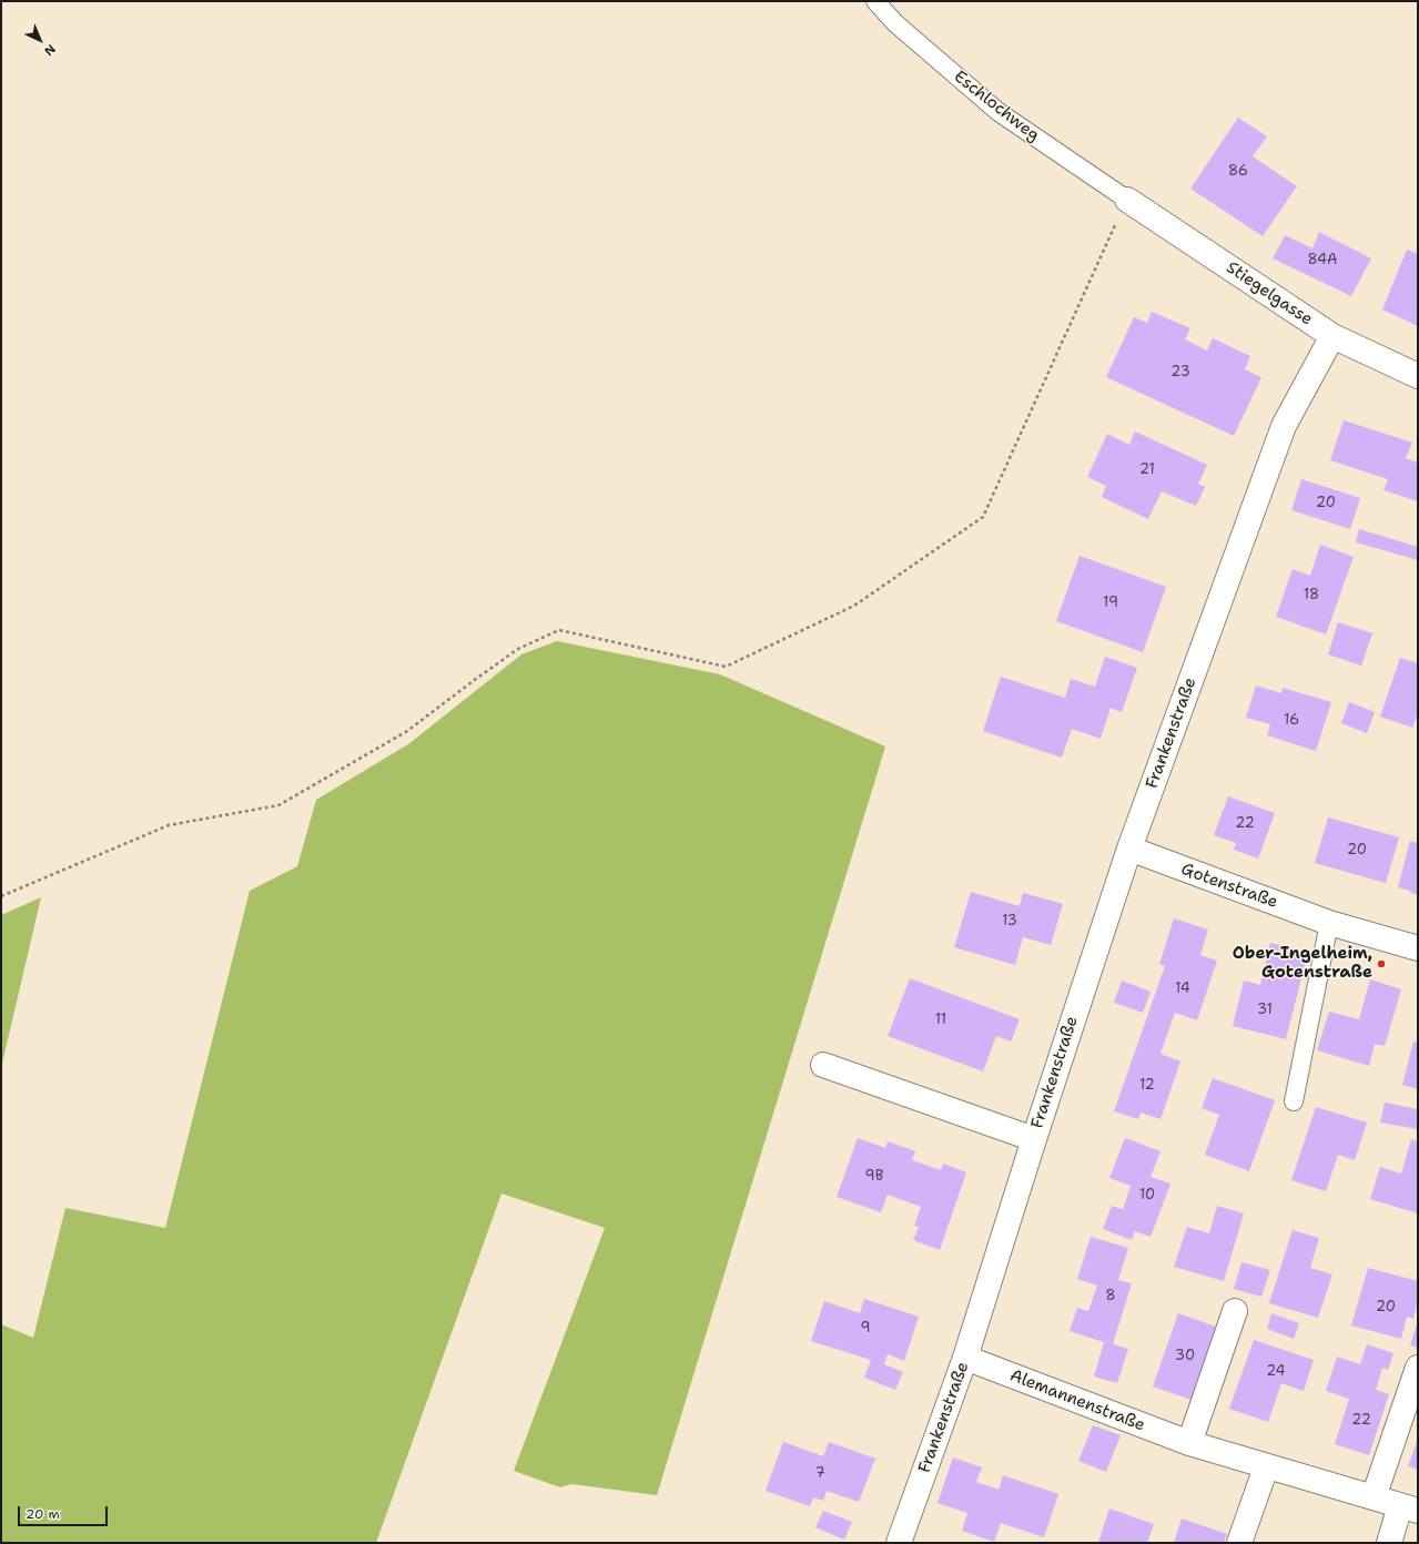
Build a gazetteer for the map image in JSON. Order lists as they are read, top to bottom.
{
  "streets": {
    "street": [
      "Stiegelgasse",
      "Frankenstraße",
      "Gotenstraße",
      "Alemannenstraße"
    ],
    "lane": ["Eschlochweg"]
  },
  "crossings": [
    ["Eschlochweg", "Stiegelgasse"],
    ["Stiegelgasse", "Frankenstraße"],
    ["Frankenstraße", "Gotenstraße"],
    ["Frankenstraße", "Alemannenstraße"]
  ],
  "places": ["Ober-Ingelheim, Gotenstraße"],
  "house_numbers": [
    "86",
    "84A",
    "23",
    "21",
    "20",
    "18",
    "19",
    "16",
    "22",
    "20",
    "13",
    "14",
    "31",
    "11",
    "12",
    "9B",
    "10",
    "8",
    "20",
    "9",
    "30",
    "24",
    "22",
    "7"
  ],
  "scale_bar": "20 m",
  "north": "bottom right"
}
